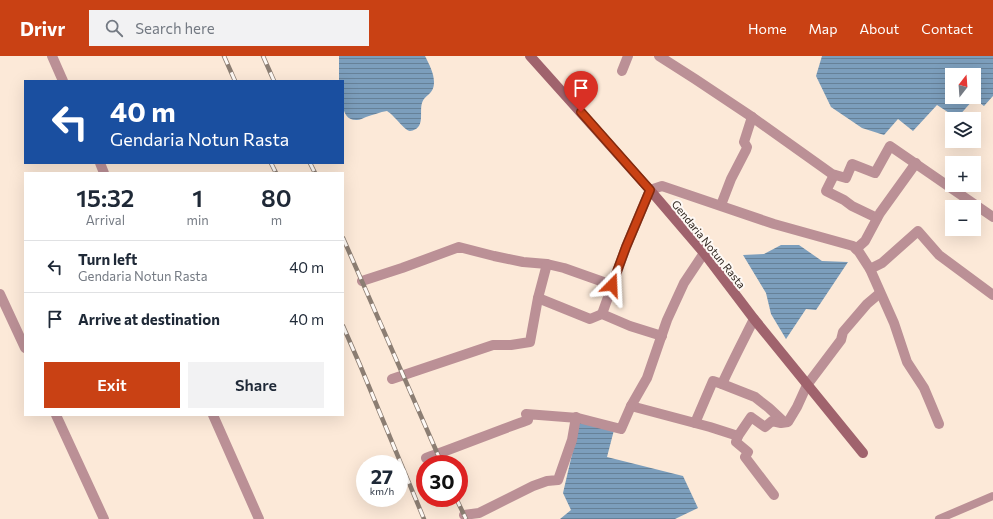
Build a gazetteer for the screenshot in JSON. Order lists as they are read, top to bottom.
{
  "streets": {
    "main road": ["Gendaria Notun Rasta"]
  },
  "north": "top",
  "page": {
    "header": "Drivr",
    "search": "Search here",
    "nav": [
      "Home",
      "Map",
      "About",
      "Contact"
    ],
    "map_buttons": ["+", "−"],
    "turn": ["40 m", "Gendaria Notun Rasta"],
    "eta": [
      "15:32",
      "Arrival",
      "1",
      "min",
      "80",
      "m"
    ],
    "list": [
      {
        "name": "Turn left",
        "note": "Gendaria Notun Rasta",
        "value": "40 m"
      },
      {
        "name": "Arrive at destination",
        "value": "40 m"
      }
    ],
    "buttons": ["Exit", "Share"],
    "speed": "27 km/h",
    "limit": "30"
  }
}
